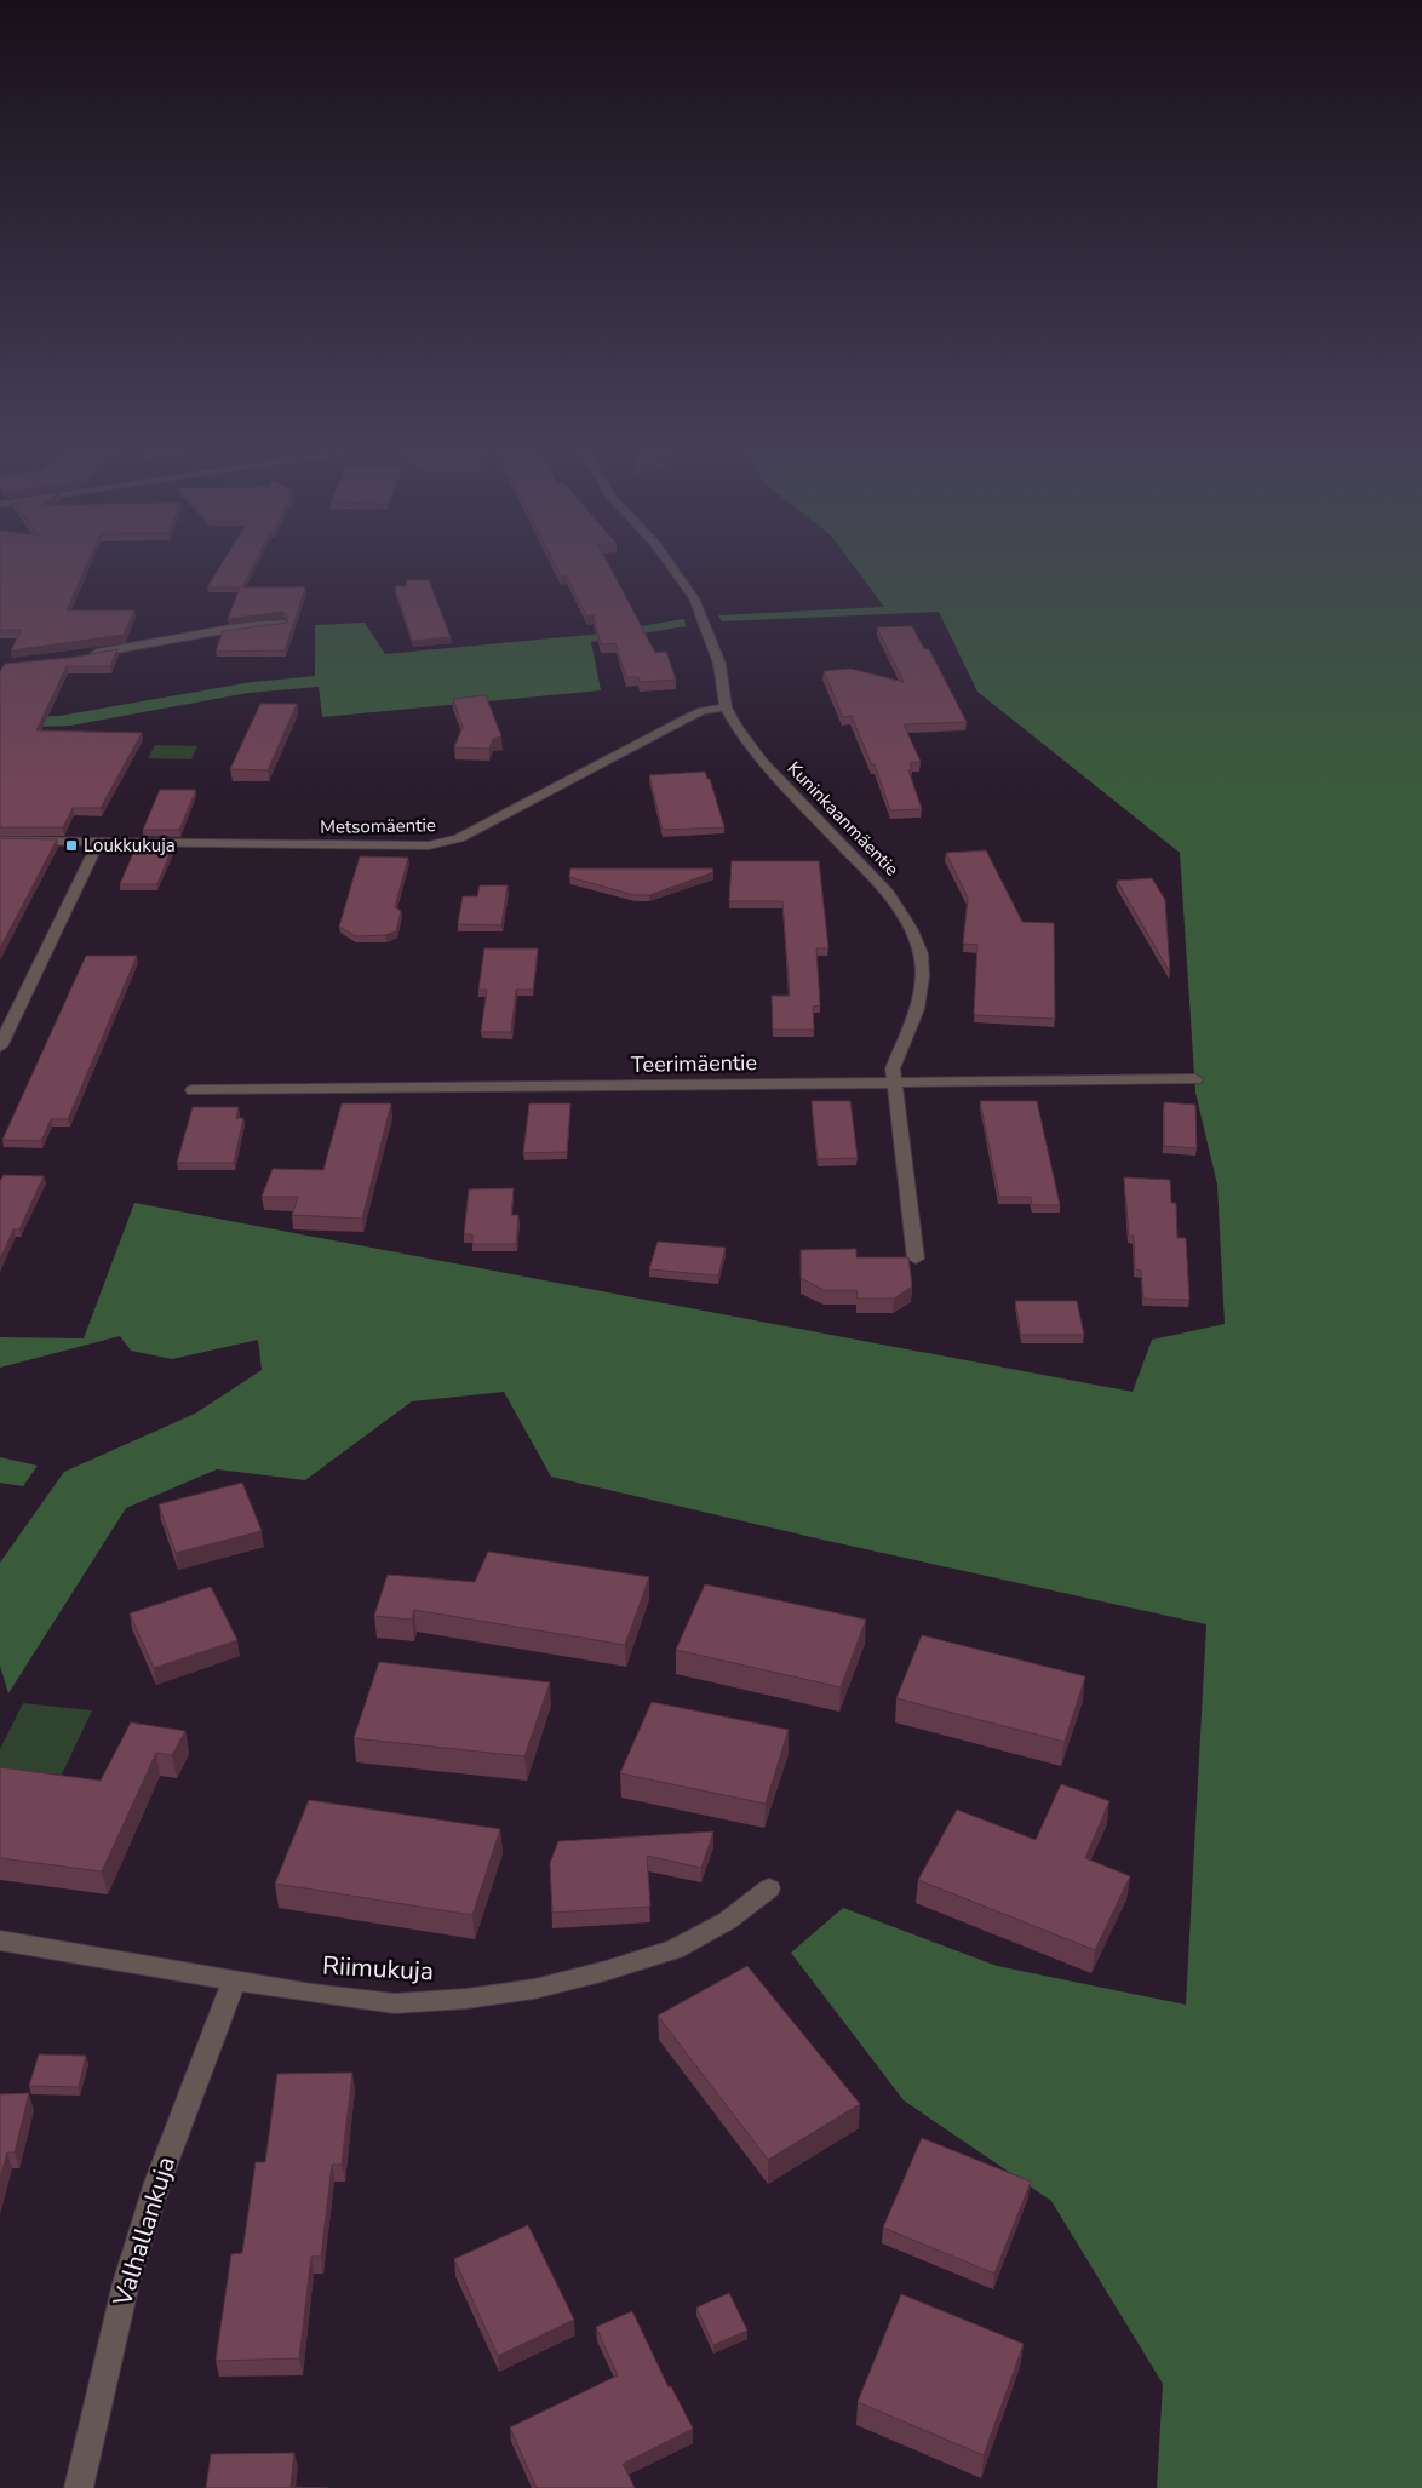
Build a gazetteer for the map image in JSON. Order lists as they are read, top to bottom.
{
  "streets": {
    "street": [
      "Kuninkaanmäentie",
      "Metsomäentie",
      "Teerimäentie",
      "Riimukuja",
      "Valhallankuja"
    ]
  },
  "crossings": [
    ["Kuninkaanmäentie", "Metsomäentie"],
    ["Kuninkaanmäentie", "Teerimäentie"],
    ["Riimukuja", "Valhallankuja"]
  ],
  "places": {
    "transit": ["Loukkukuja"]
  }
}
